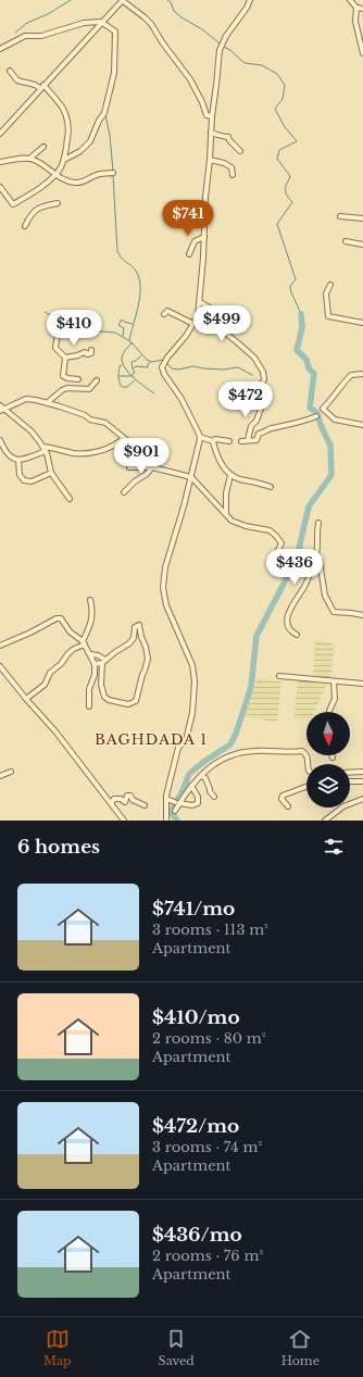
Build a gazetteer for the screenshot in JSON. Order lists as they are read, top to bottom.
{
  "districts": ["BAGHDADA 1"],
  "north": "bottom",
  "page": {
    "price": [
      "$741",
      "$499",
      "$410",
      "$472",
      "$901",
      "$436"
    ],
    "heading": "6 homes",
    "list": [
      {
        "name": "$741/mo",
        "note": "3 rooms · 113 m² · Apartment"
      },
      {
        "name": "$410/mo",
        "note": "2 rooms · 80 m² · Apartment"
      },
      {
        "name": "$472/mo",
        "note": "3 rooms · 74 m² · Apartment"
      },
      {
        "name": "$436/mo",
        "note": "2 rooms · 76 m² · Apartment"
      }
    ],
    "tabs": ["Map", "Saved", "Home"]
  }
}
